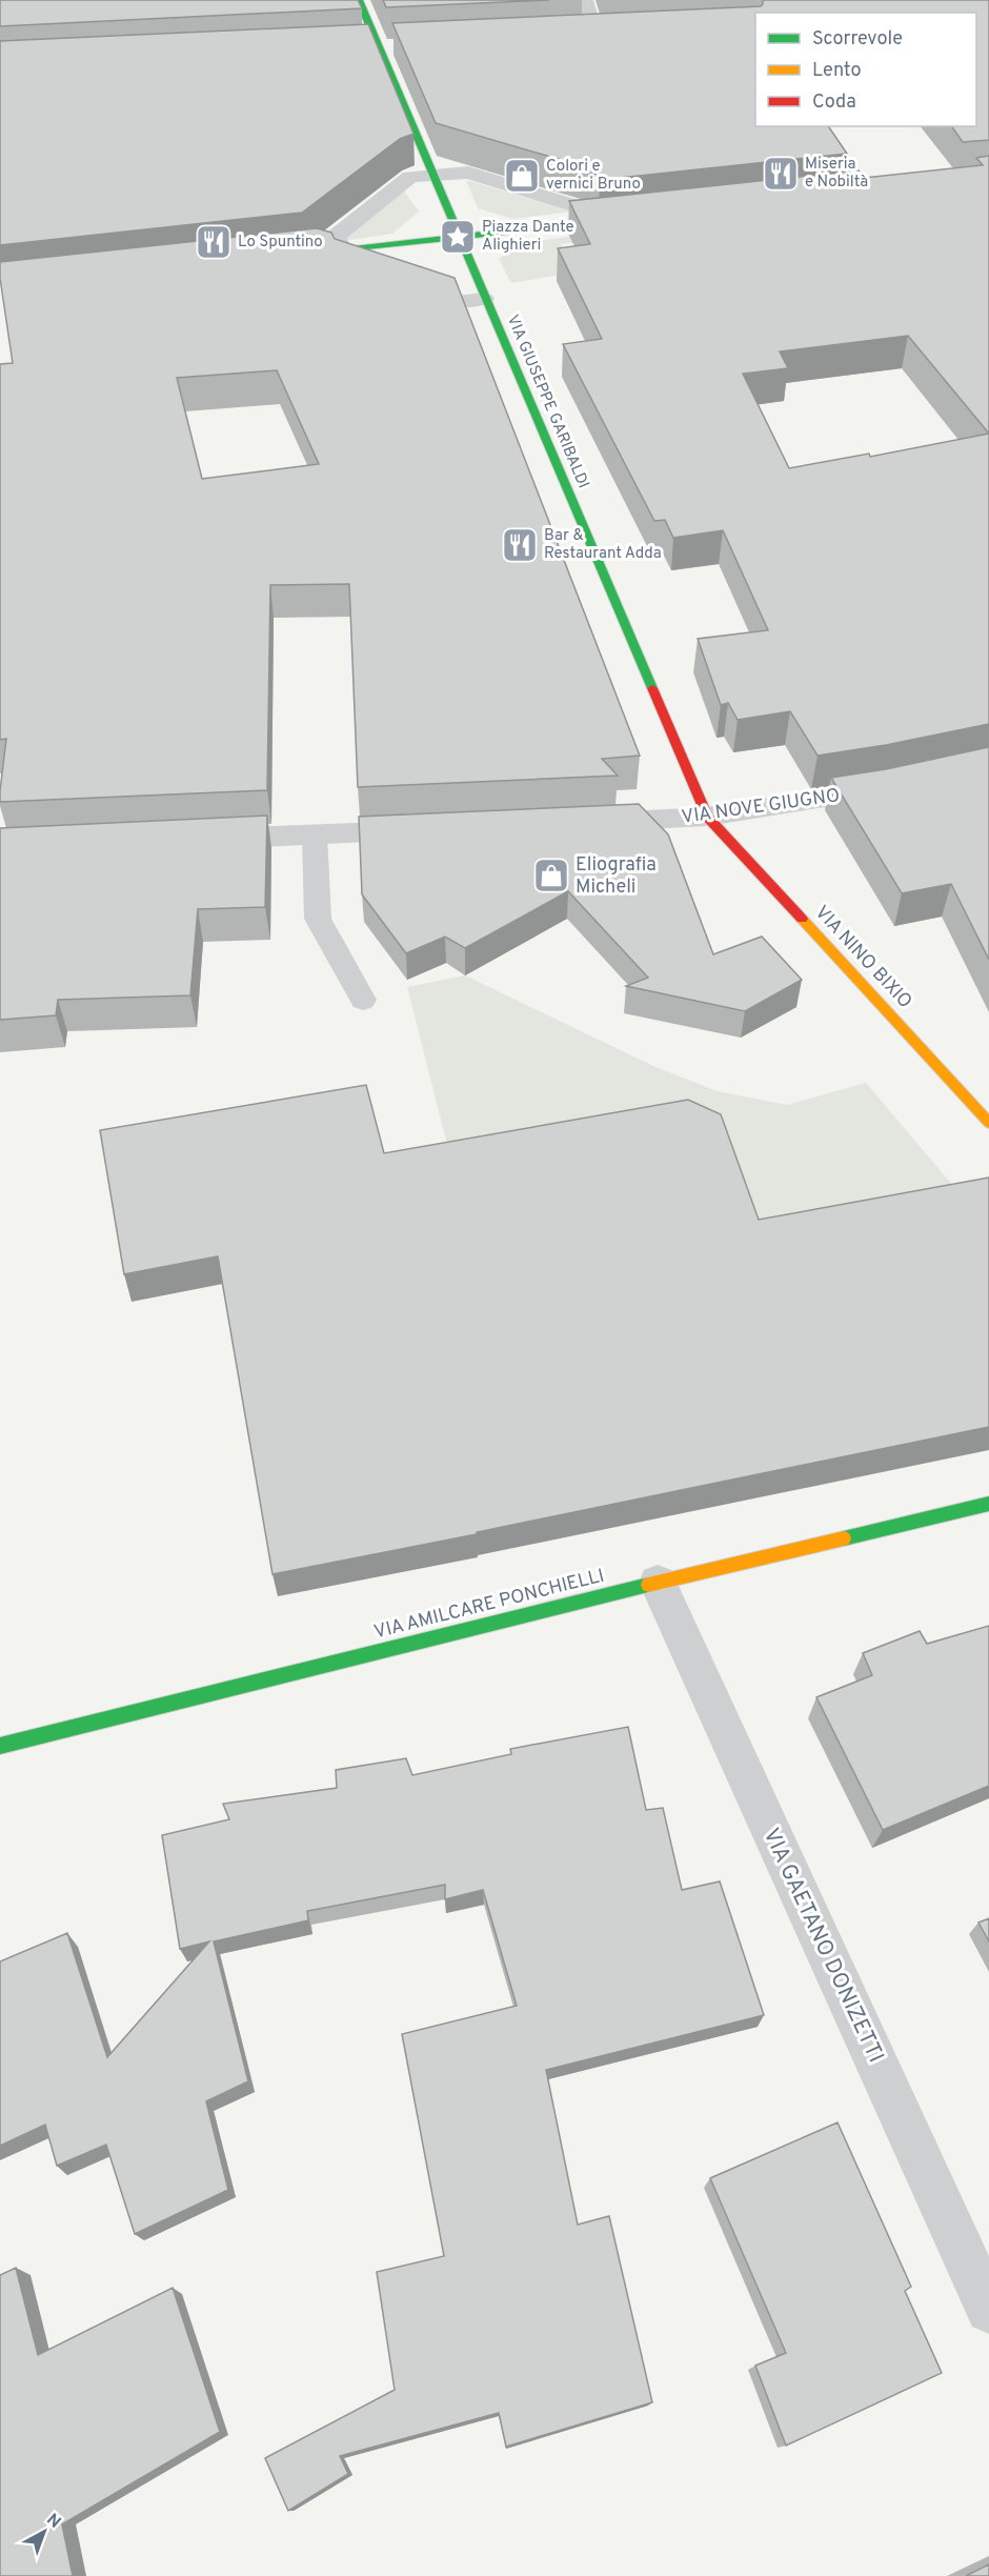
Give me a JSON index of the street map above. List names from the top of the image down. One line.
{"streets":{"street":["VIA GIUSEPPE GARIBALDI","VIA NOVE GIUGNO","VIA NINO BIXIO","VIA AMILCARE PONCHIELLI","VIA GAETANO DONIZETTI"]},"crossings":[["VIA GIUSEPPE GARIBALDI","VIA NOVE GIUGNO"],["VIA GIUSEPPE GARIBALDI","VIA NINO BIXIO"],["VIA NOVE GIUGNO","VIA NINO BIXIO"],["VIA AMILCARE PONCHIELLI","VIA GAETANO DONIZETTI"]],"places":{"restaurant":["Miseria e Nobiltà","Lo Spuntino","Bar & Restaurant Adda"],"shop":["Colori e vernici Bruno","Eliografia Micheli"],"place":["Piazza Dante Alighieri"]},"legend":["Scorrevole","Lento","Coda"],"north":"top right"}
